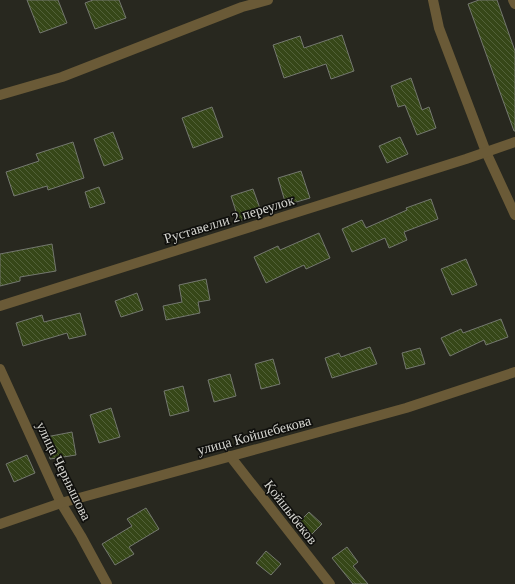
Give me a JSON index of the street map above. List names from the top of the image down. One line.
{"streets":{"street":["Руставелли 2 переулок","улица Койшебекова","улица Чернышова","Қойшыбеков"]},"crossings":[["улица Койшебекова","улица Чернышова"],["улица Койшебекова","Қойшыбеков"]]}
